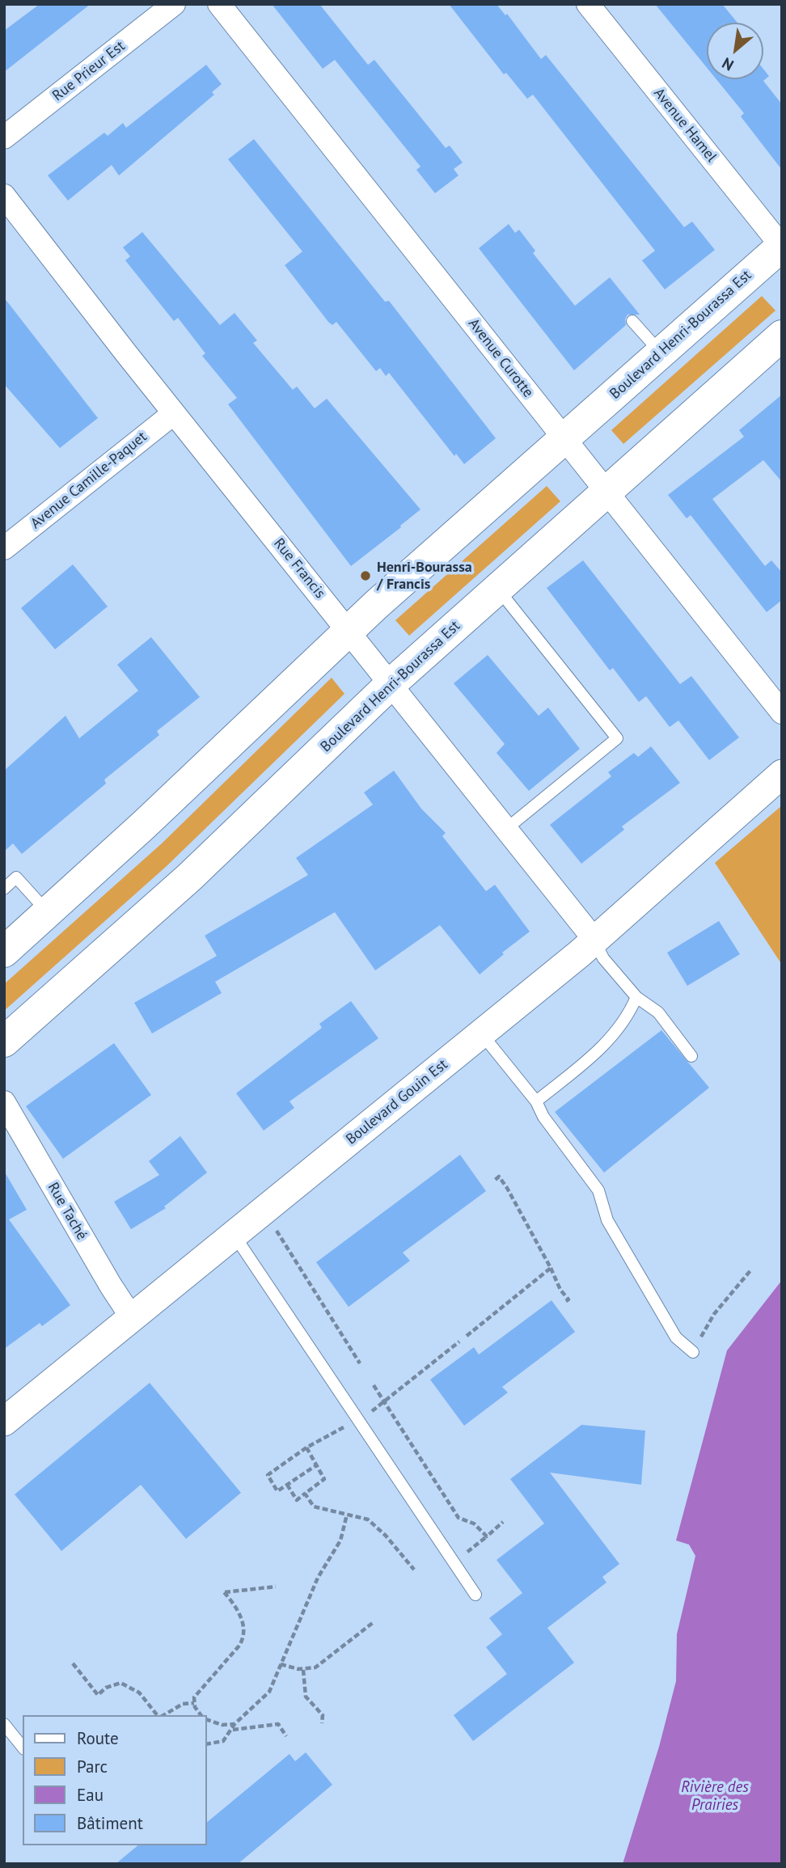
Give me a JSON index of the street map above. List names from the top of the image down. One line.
{"streets":{"main road":["Boulevard Henri-Bourassa Est"],"street":["Rue Prieur Est","Avenue Hamel","Avenue Curotte","Avenue Camille-Paquet","Rue Francis","Boulevard Gouin Est","Rue Taché"]},"crossings":[["Avenue Hamel","Boulevard Henri-Bourassa Est"],["Boulevard Henri-Bourassa Est","Avenue Curotte"],["Boulevard Henri-Bourassa Est","Rue Francis"],["Avenue Camille-Paquet","Rue Francis"],["Rue Francis","Boulevard Gouin Est"],["Boulevard Gouin Est","Rue Taché"]],"water":["Rivière des Prairies"],"places":["Henri-Bourassa / Francis"],"legend":["Route","Parc","Eau","Bâtiment"],"north":"bottom left"}
